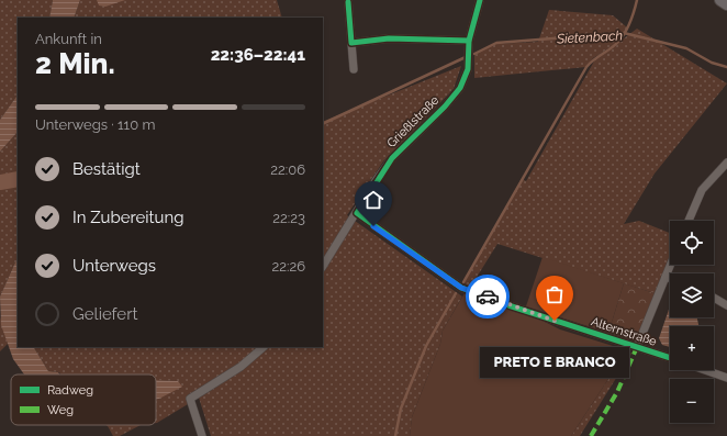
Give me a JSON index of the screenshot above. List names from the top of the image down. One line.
{"streets":{"street":["Grießlstraße","Alternstraße"]},"crossings":[["Grießlstraße","Alternstraße"]],"water":["Sietenbach"],"places":["PRETO E BRANCO"],"legend":["Radweg","Weg"],"page":{"heading":["2 Min.","Ankunft in","22:36–22:41"],"bar":"Unterwegs · 110 m","list":[["Bestätigt","22:06"],["In Zubereitung","22:23"],["Unterwegs","22:26"],"Geliefert"],"map_buttons":["+","−"],"bubble":"PRETO E BRANCO"}}
